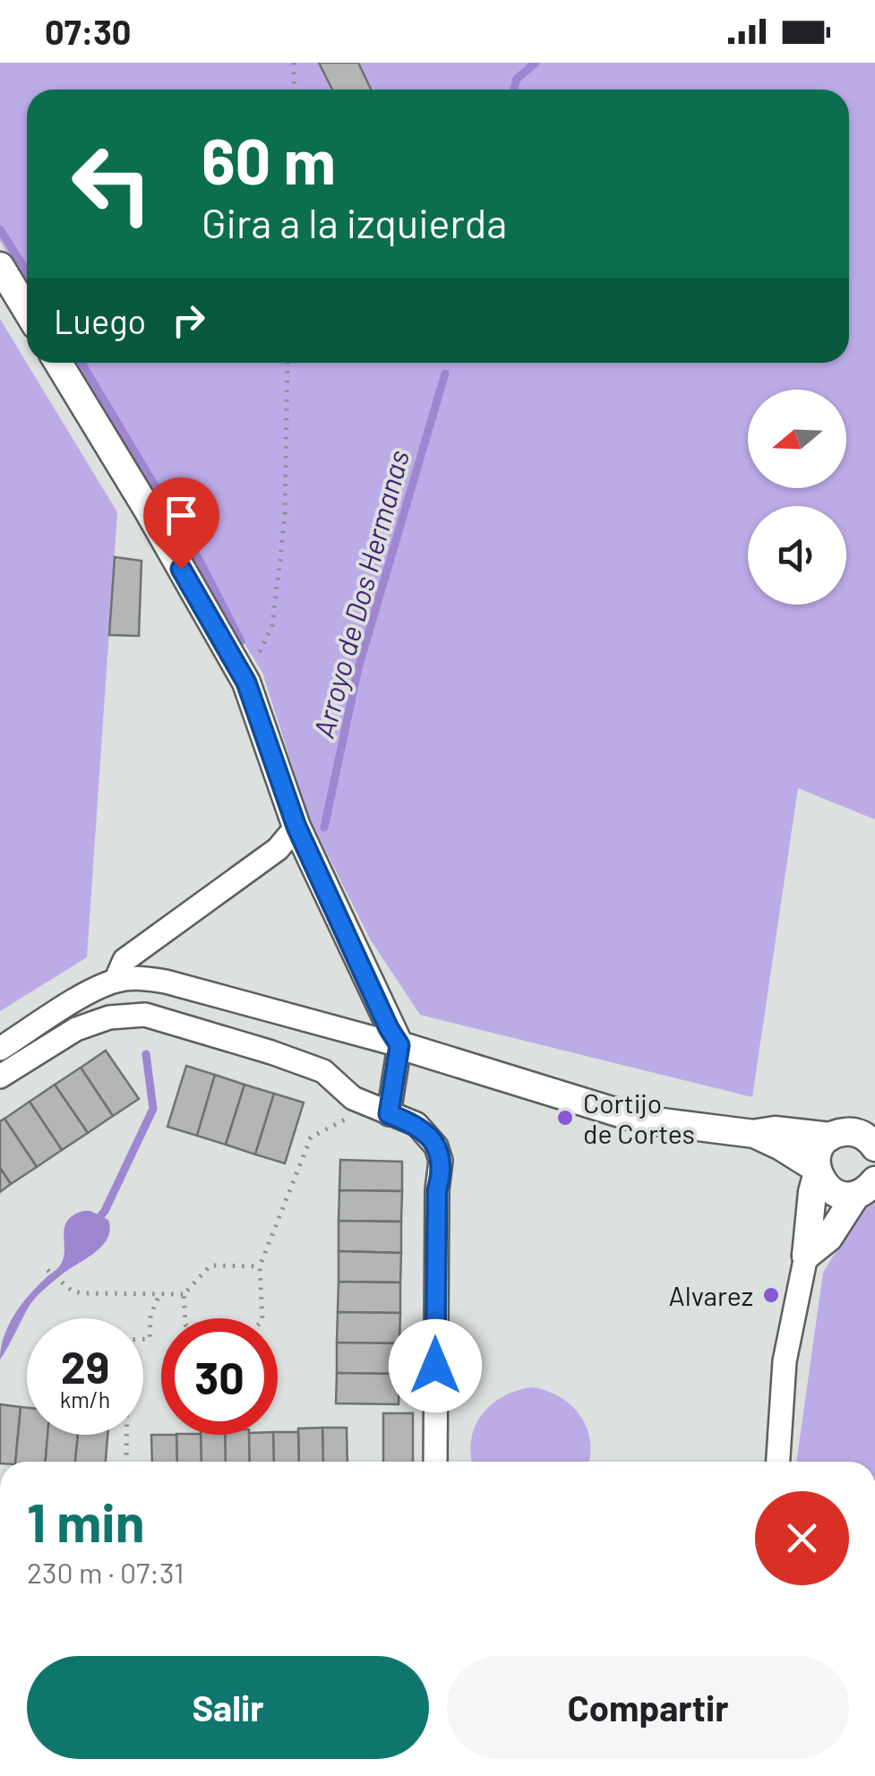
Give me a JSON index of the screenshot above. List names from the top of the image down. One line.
{"water":["Arroyo de Dos Hermanas"],"places":["Cortijo de Cortes","Alvarez"],"north":"left","page":{"status":"07:30","turn":["60 m","Gira a la izquierda"],"then":"Luego","speed":"29 km/h","limit":"30","heading":["1 min","230 m · 07:31"],"buttons":["Salir","Compartir"]}}
